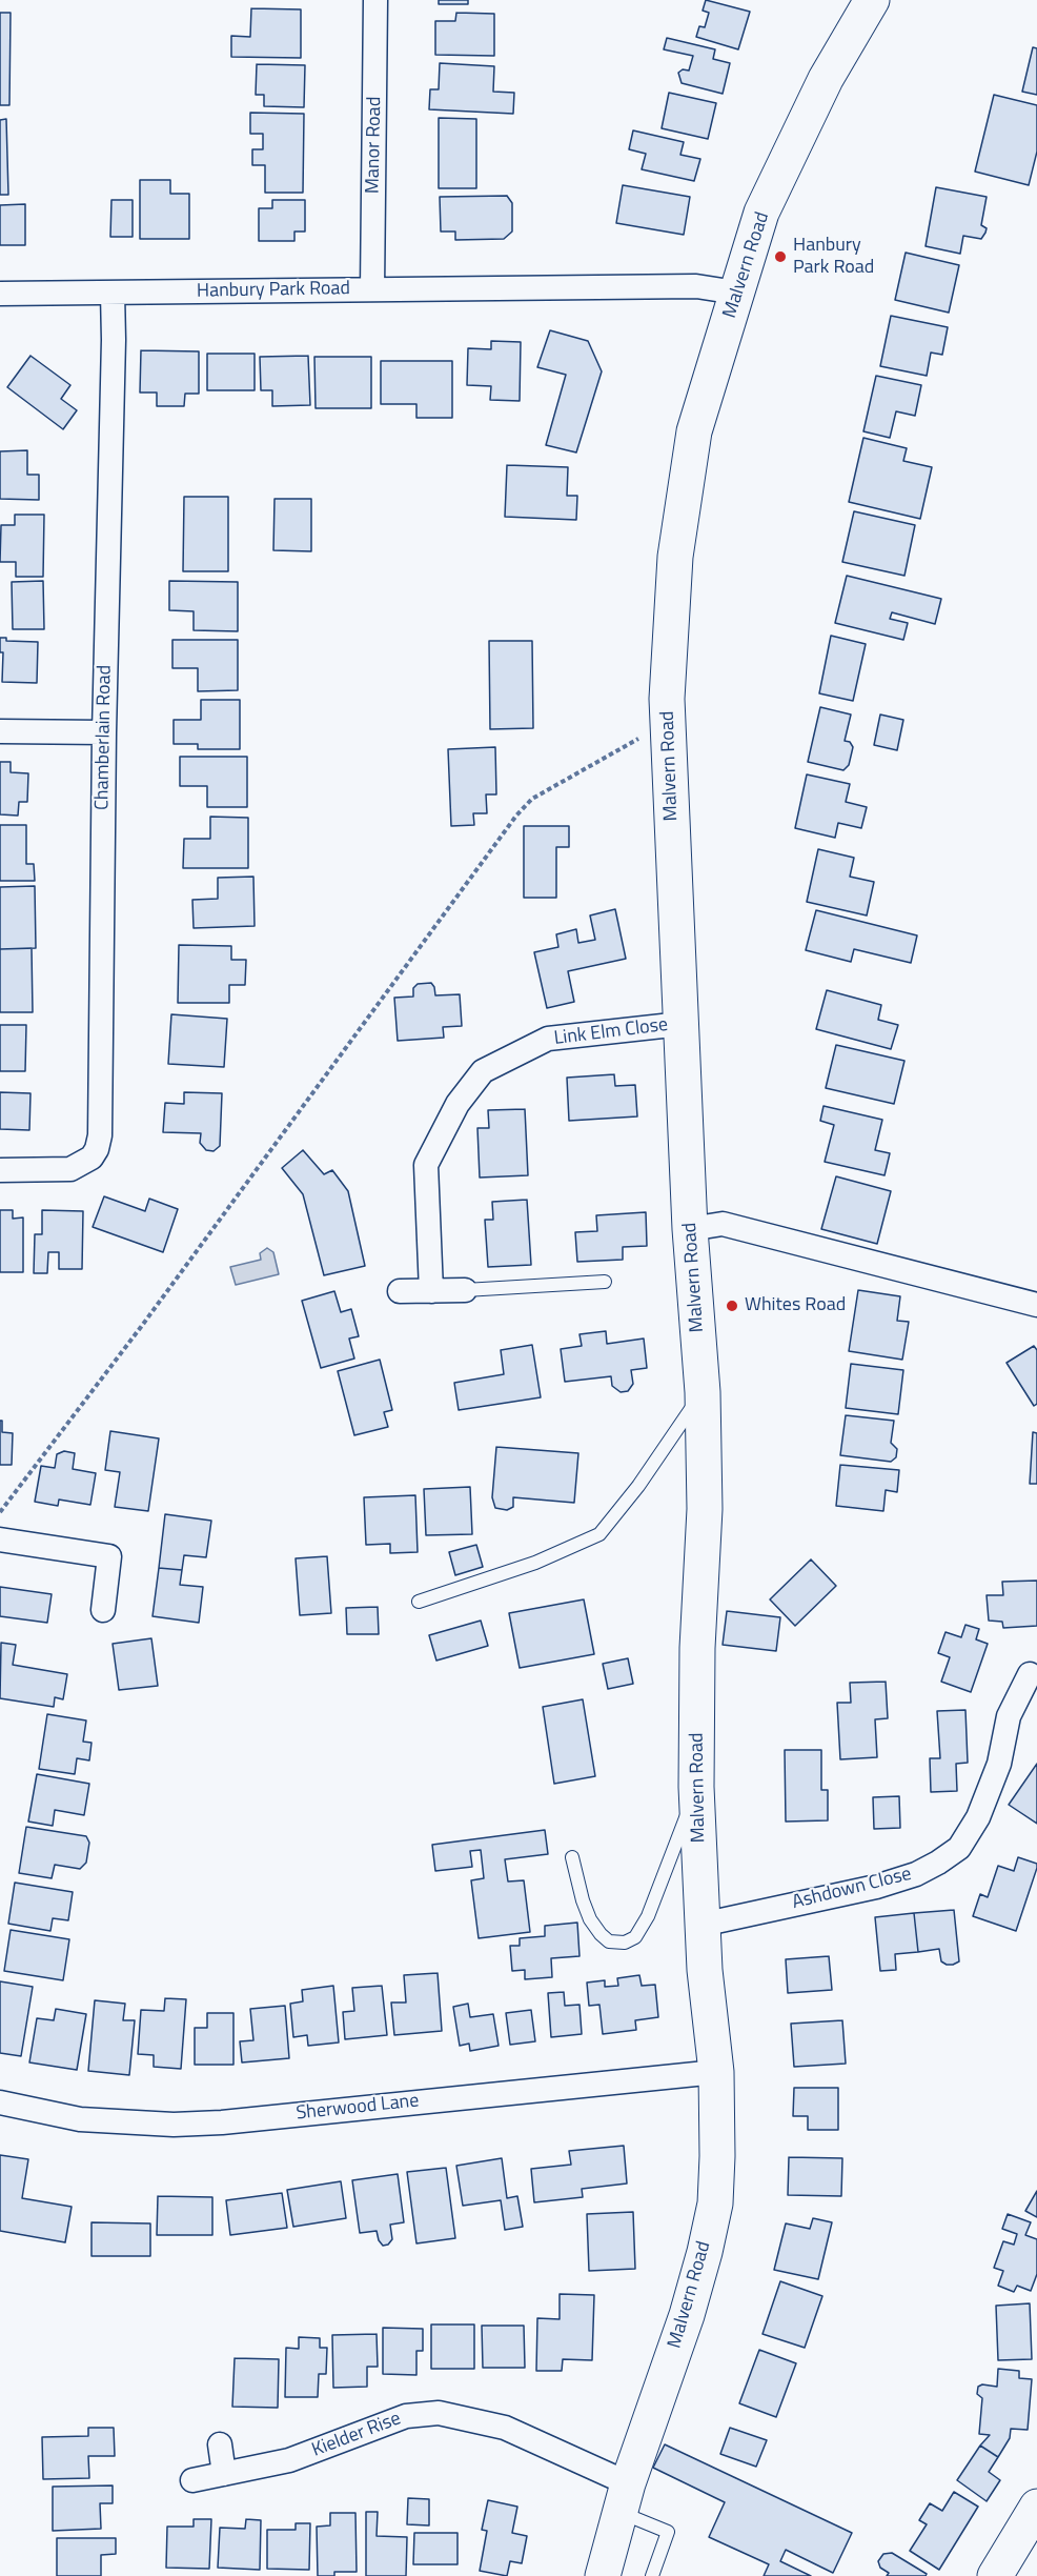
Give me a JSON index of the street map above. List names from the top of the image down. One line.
{"streets":{"main road":["Malvern Road"],"street":["Manor Road","Hanbury Park Road","Chamberlain Road","Link Elm Close","Ashdown Close","Sherwood Lane","Kielder Rise"]},"crossings":[["Manor Road","Hanbury Park Road"],["Malvern Road","Hanbury Park Road"],["Malvern Road","Link Elm Close"],["Malvern Road","Ashdown Close"],["Malvern Road","Sherwood Lane"],["Malvern Road","Kielder Rise"],["Hanbury Park Road","Chamberlain Road"]],"places":["Hanbury Park Road","Whites Road"]}
